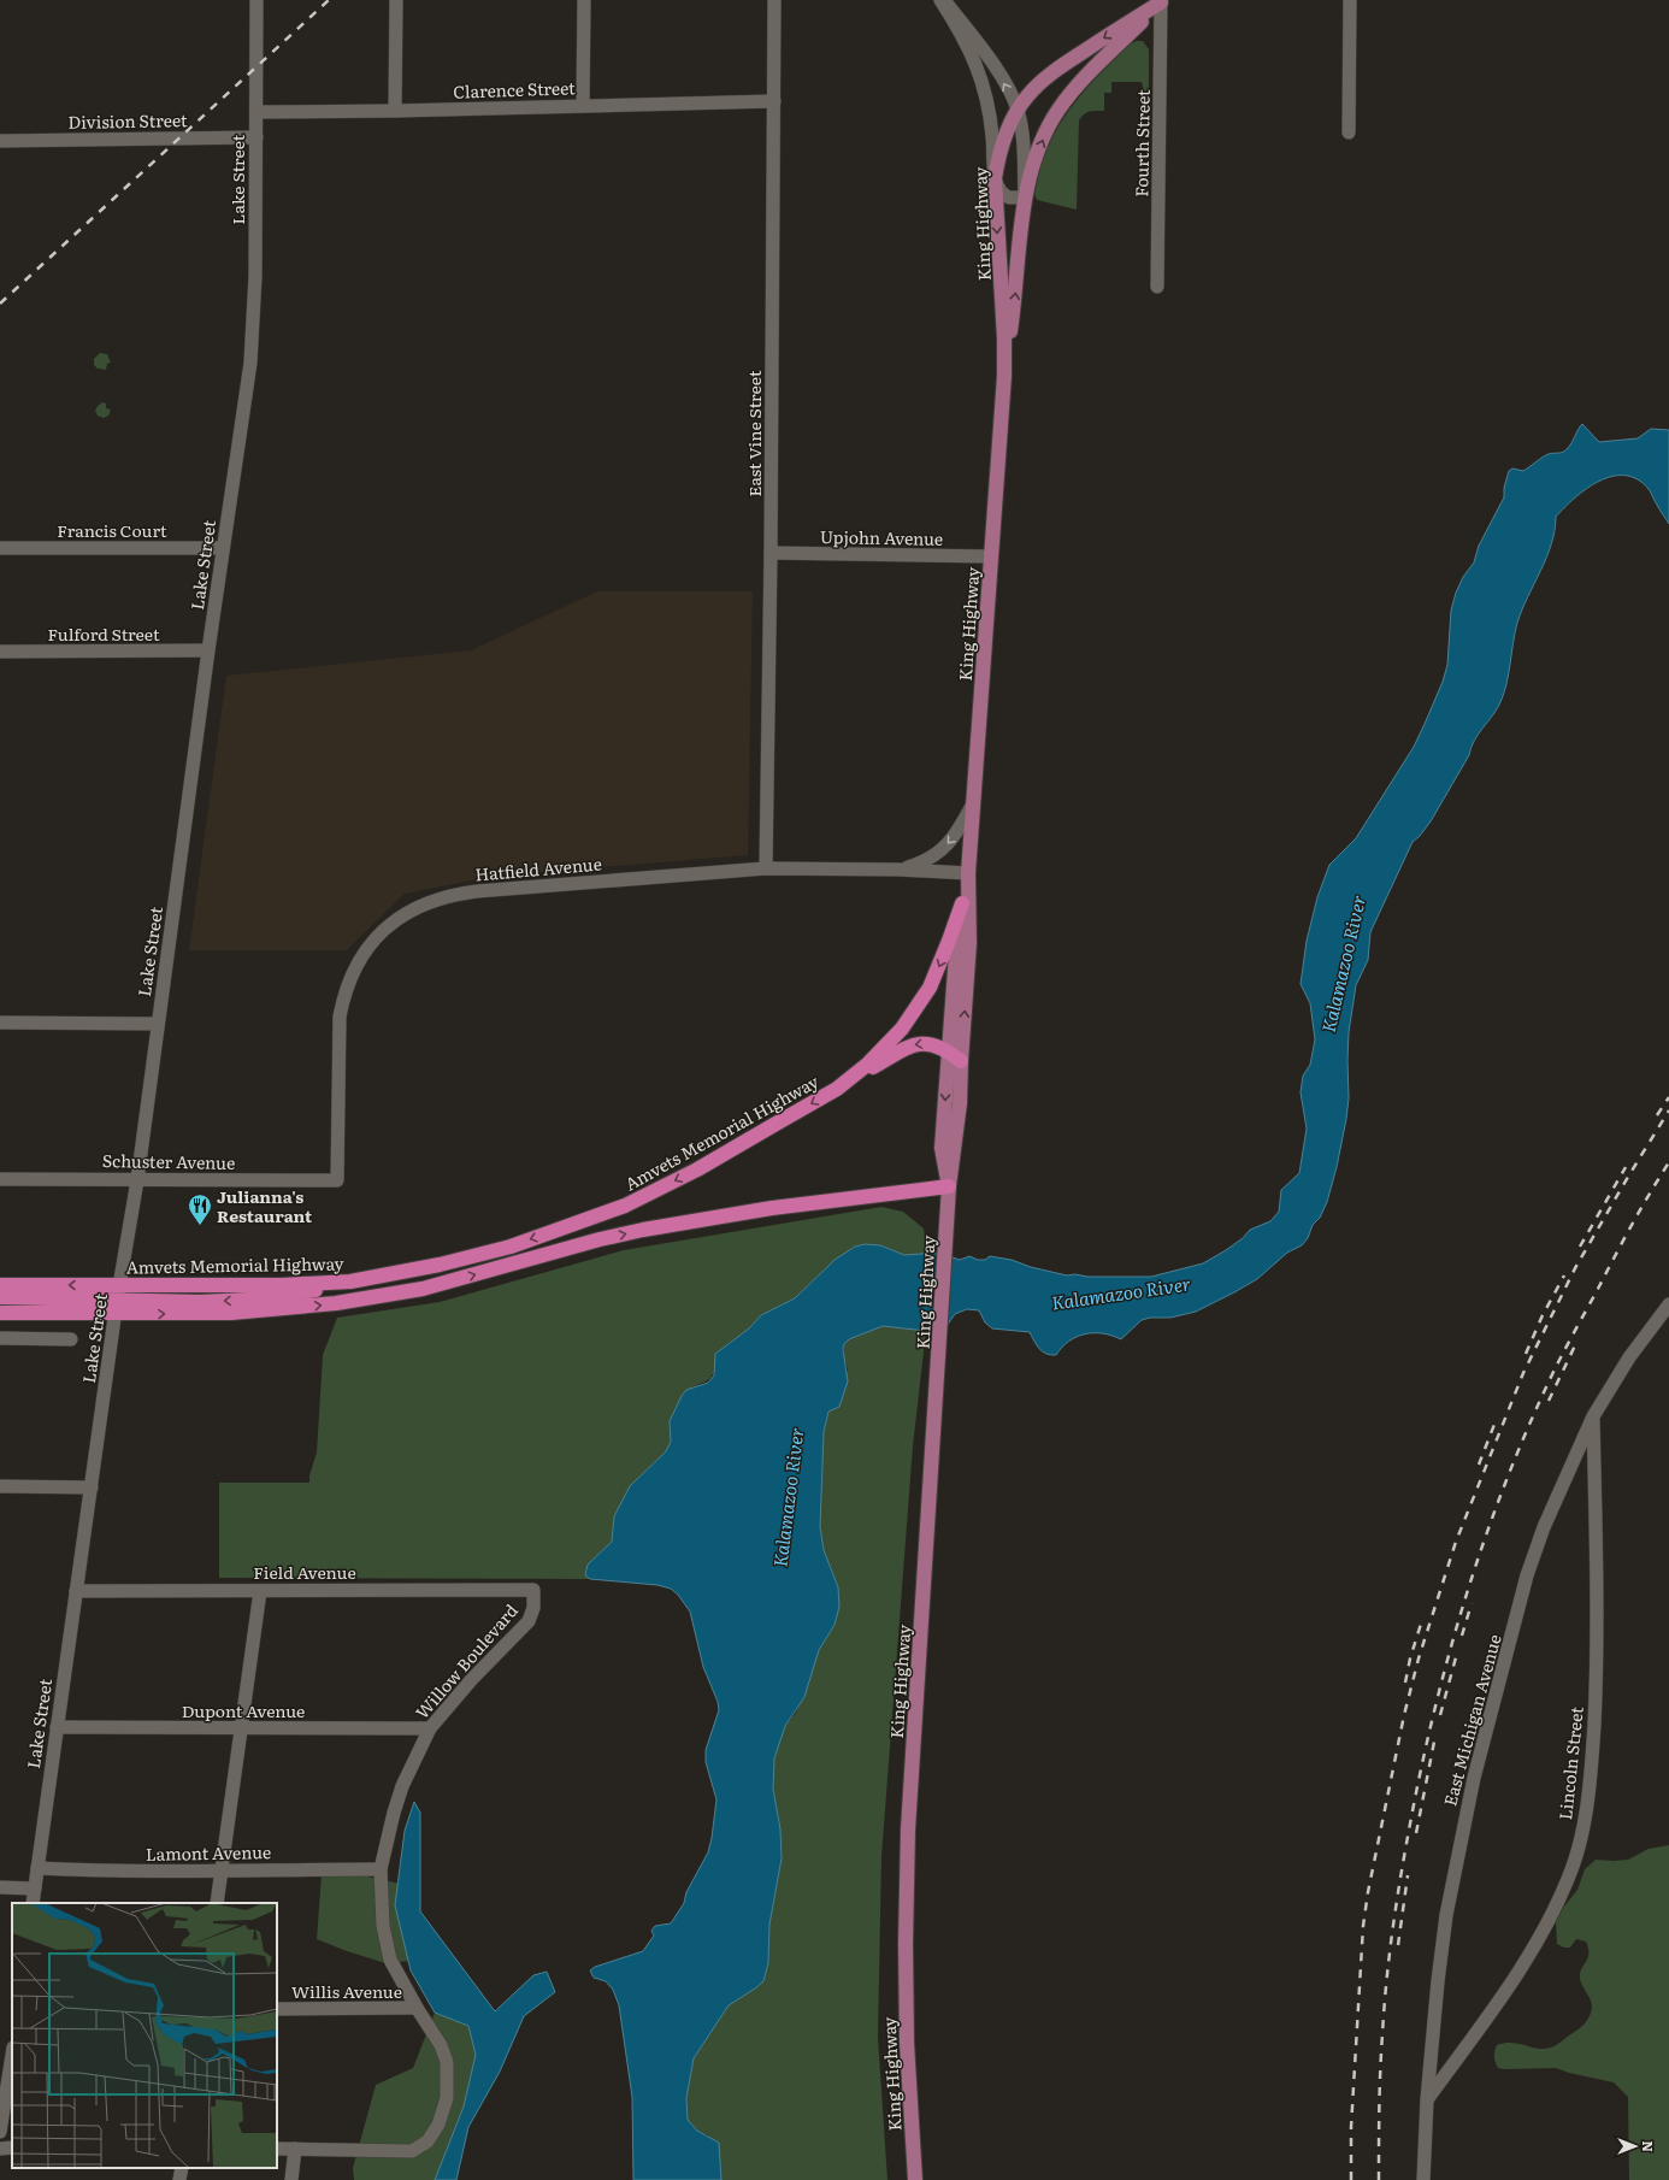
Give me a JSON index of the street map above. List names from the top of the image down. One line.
{"streets":{"highway":["Amvets Memorial Highway"],"main road":["King Highway"],"street":["Clarence Street","Division Street","Fourth Street","Lake Street","East Vine Street","Francis Court","Upjohn Avenue","Fulford Street","Hatfield Avenue","Schuster Avenue","Field Avenue","Willow Boulevard","Dupont Avenue","East Michigan Avenue","Lincoln Street","Lamont Avenue","Willis Avenue"]},"crossings":[["Clarence Street","Lake Street"],["Clarence Street","East Vine Street"],["Division Street","Lake Street"],["Fourth Street","King Highway"],["Lake Street","Francis Court"],["Lake Street","Fulford Street"],["Lake Street","Amvets Memorial Highway"],["Lake Street","Schuster Avenue"],["Lake Street","Field Avenue"],["Lake Street","Dupont Avenue"],["Lake Street","Lamont Avenue"],["King Highway","Upjohn Avenue"],["King Highway","Hatfield Avenue"],["King Highway","Amvets Memorial Highway"],["East Vine Street","Upjohn Avenue"],["East Vine Street","Hatfield Avenue"],["Hatfield Avenue","Schuster Avenue"],["Field Avenue","Willow Boulevard"],["Willow Boulevard","Dupont Avenue"],["Willow Boulevard","Lamont Avenue"],["Willow Boulevard","Willis Avenue"],["East Michigan Avenue","Lincoln Street"]],"water":["Kalamazoo River"],"places":{"restaurant":["Julianna's Restaurant"]},"north":"right"}
